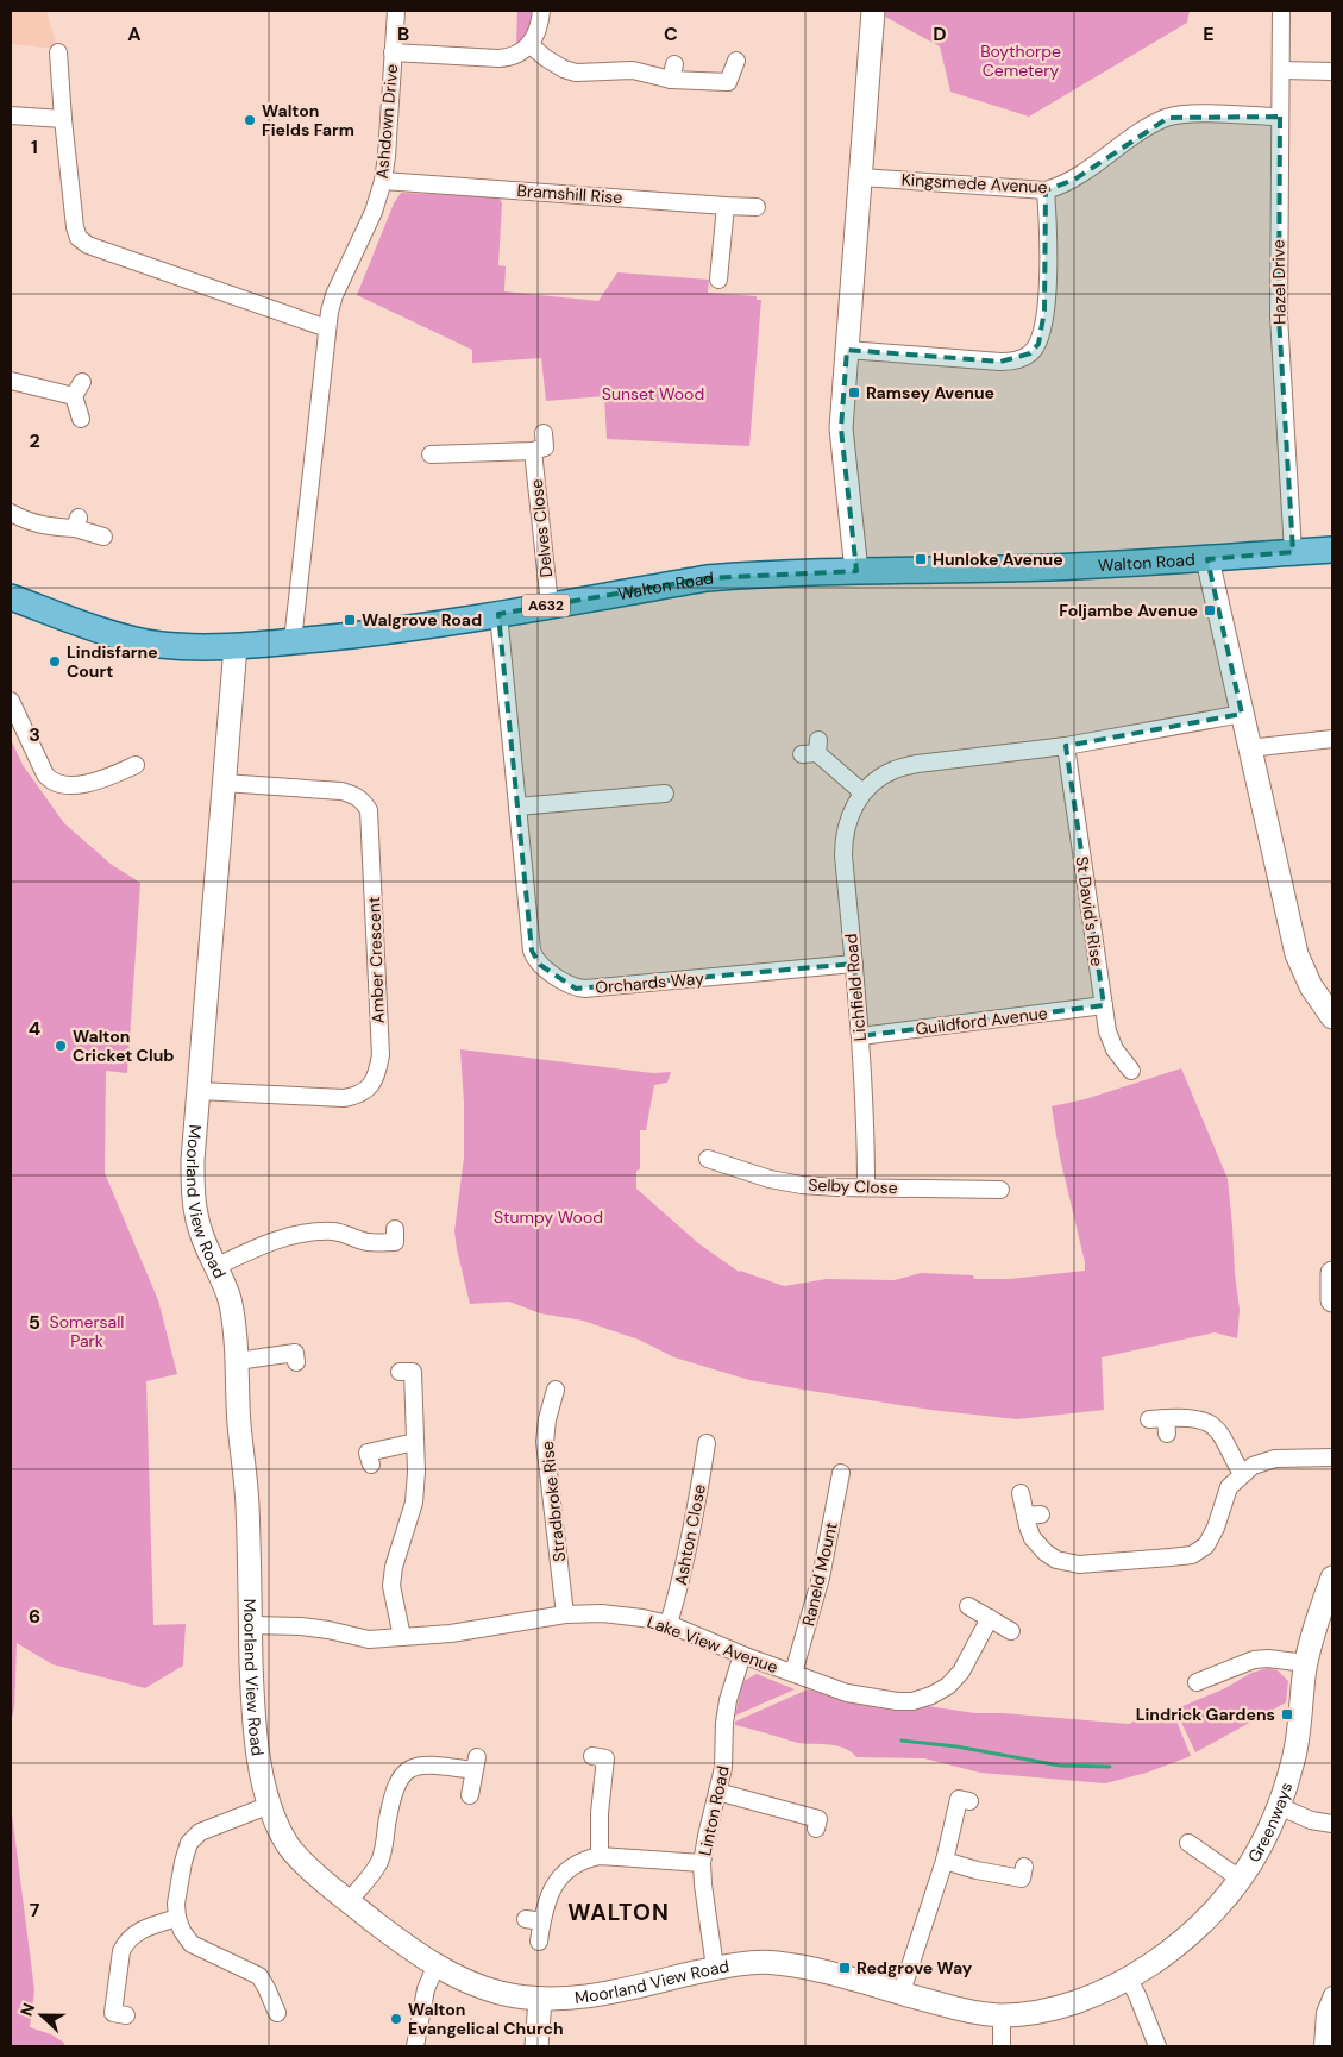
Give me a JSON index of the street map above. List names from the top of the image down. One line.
{"streets":{"main road":["Walton Road","A632"],"street":["Ashdown Drive","Kingsmede Avenue","Bramshill Rise","Hazel Drive","Delves Close","St David's Rise","Amber Crescent","Orchards Way","Lichfield Road","Guildford Avenue","Selby Close","Moorland View Road","Stradbroke Rise","Ashton Close","Raneld Mount","Lake View Avenue","Linton Road","Greenways"]},"crossings":[["Ashdown Drive","Bramshill Rise"],["Kingsmede Avenue","Hazel Drive"],["Hazel Drive","Walton Road"],["Delves Close","Walton Road"],["Walton Road","Orchards Way"],["Walton Road","Moorland View Road"],["St David's Rise","Lichfield Road"],["St David's Rise","Guildford Avenue"],["Amber Crescent","Moorland View Road"],["Orchards Way","Lichfield Road"],["Lichfield Road","Guildford Avenue"],["Lichfield Road","Selby Close"],["Moorland View Road","Lake View Avenue"],["Moorland View Road","Linton Road"],["Moorland View Road","Greenways"],["Stradbroke Rise","Lake View Avenue"],["Ashton Close","Lake View Avenue"],["Raneld Mount","Lake View Avenue"],["Lake View Avenue","Linton Road"]],"districts":["WALTON"],"parks":["Boythorpe Cemetery","Sunset Wood","Stumpy Wood","Somersall Park"],"places":{"other":["Walton Fields Farm","Lindisfarne Court","Walton Cricket Club","Walton Evangelical Church"],"transit":["Ramsey Avenue","Hunloke Avenue","Foljambe Avenue","Walgrove Road","Lindrick Gardens","Redgrove Way"]},"north":"left","grid":{"columns":["A","B","C","D","E"],"rows":["1","2","3","4","5","6","7"]}}
